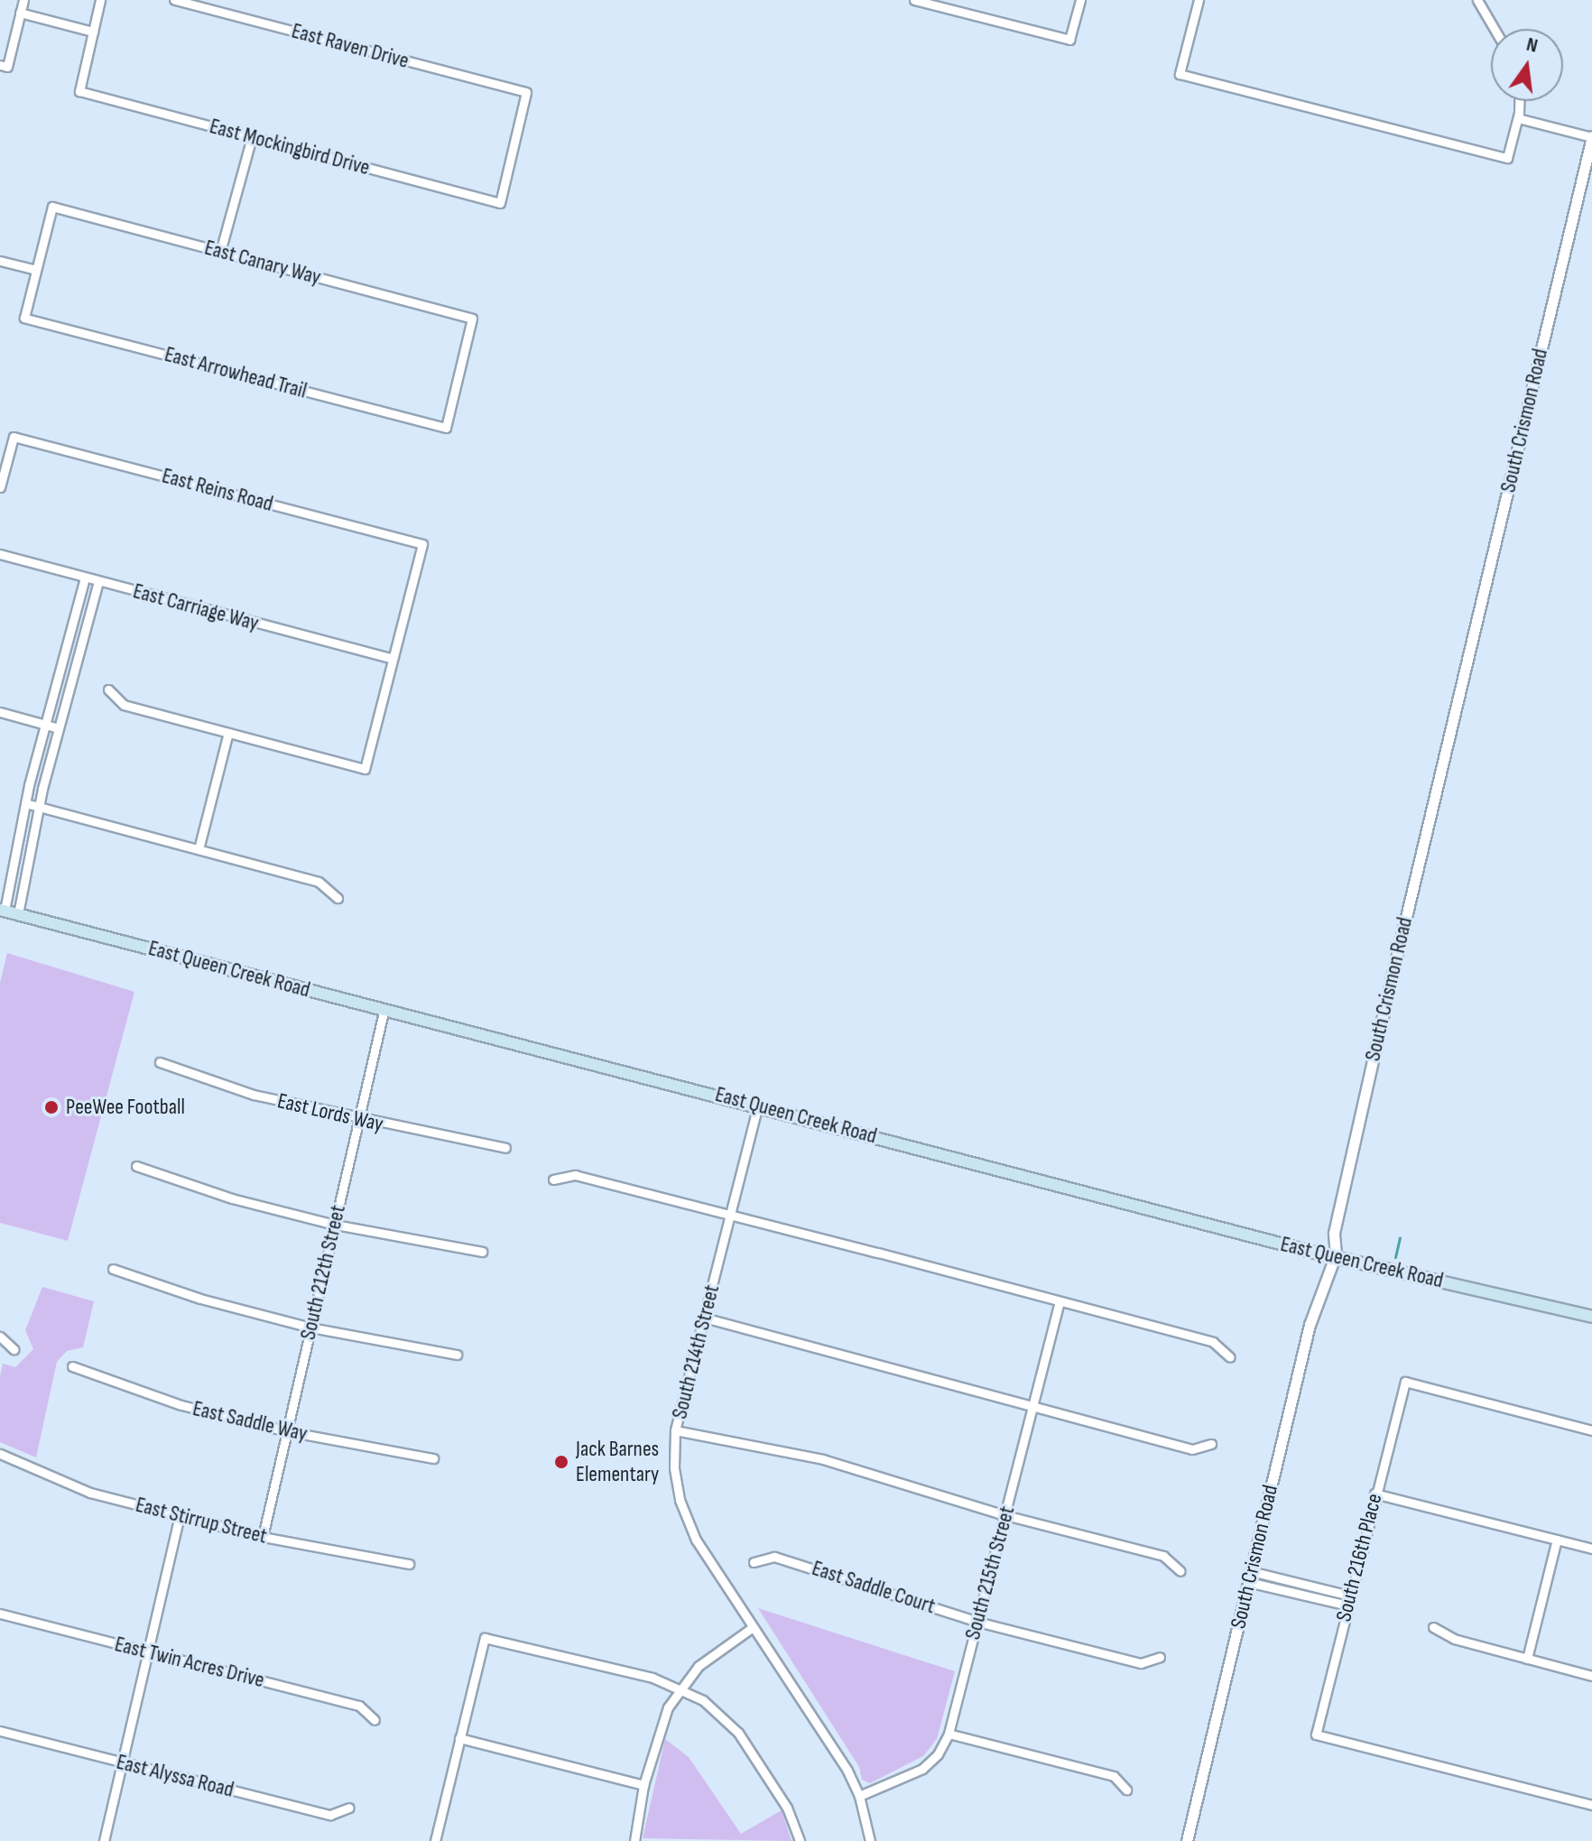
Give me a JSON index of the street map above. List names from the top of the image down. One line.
{"streets":{"main road":["East Queen Creek Road"],"street":["East Raven Drive","East Mockingbird Drive","East Canary Way","East Arrowhead Trail","South Crismon Road","East Reins Road","East Carriage Way","East Lords Way","South 212th Street","South 214th Street","East Saddle Way","East Stirrup Street","South 216th Place","South 215th Street","East Saddle Court","East Twin Acres Drive","East Alyssa Road"]},"crossings":[["East Raven Drive","East Mockingbird Drive"],["East Canary Way","East Arrowhead Trail"],["South Crismon Road","East Queen Creek Road"],["East Reins Road","East Carriage Way"],["East Queen Creek Road","South 212th Street"],["East Queen Creek Road","South 214th Street"],["East Lords Way","South 212th Street"],["South 212th Street","East Saddle Way"],["South 212th Street","East Stirrup Street"],["South 214th Street","South 215th Street"],["South 215th Street","East Saddle Court"]],"places":["PeeWee Football","Jack Barnes Elementary"],"north":"top"}
